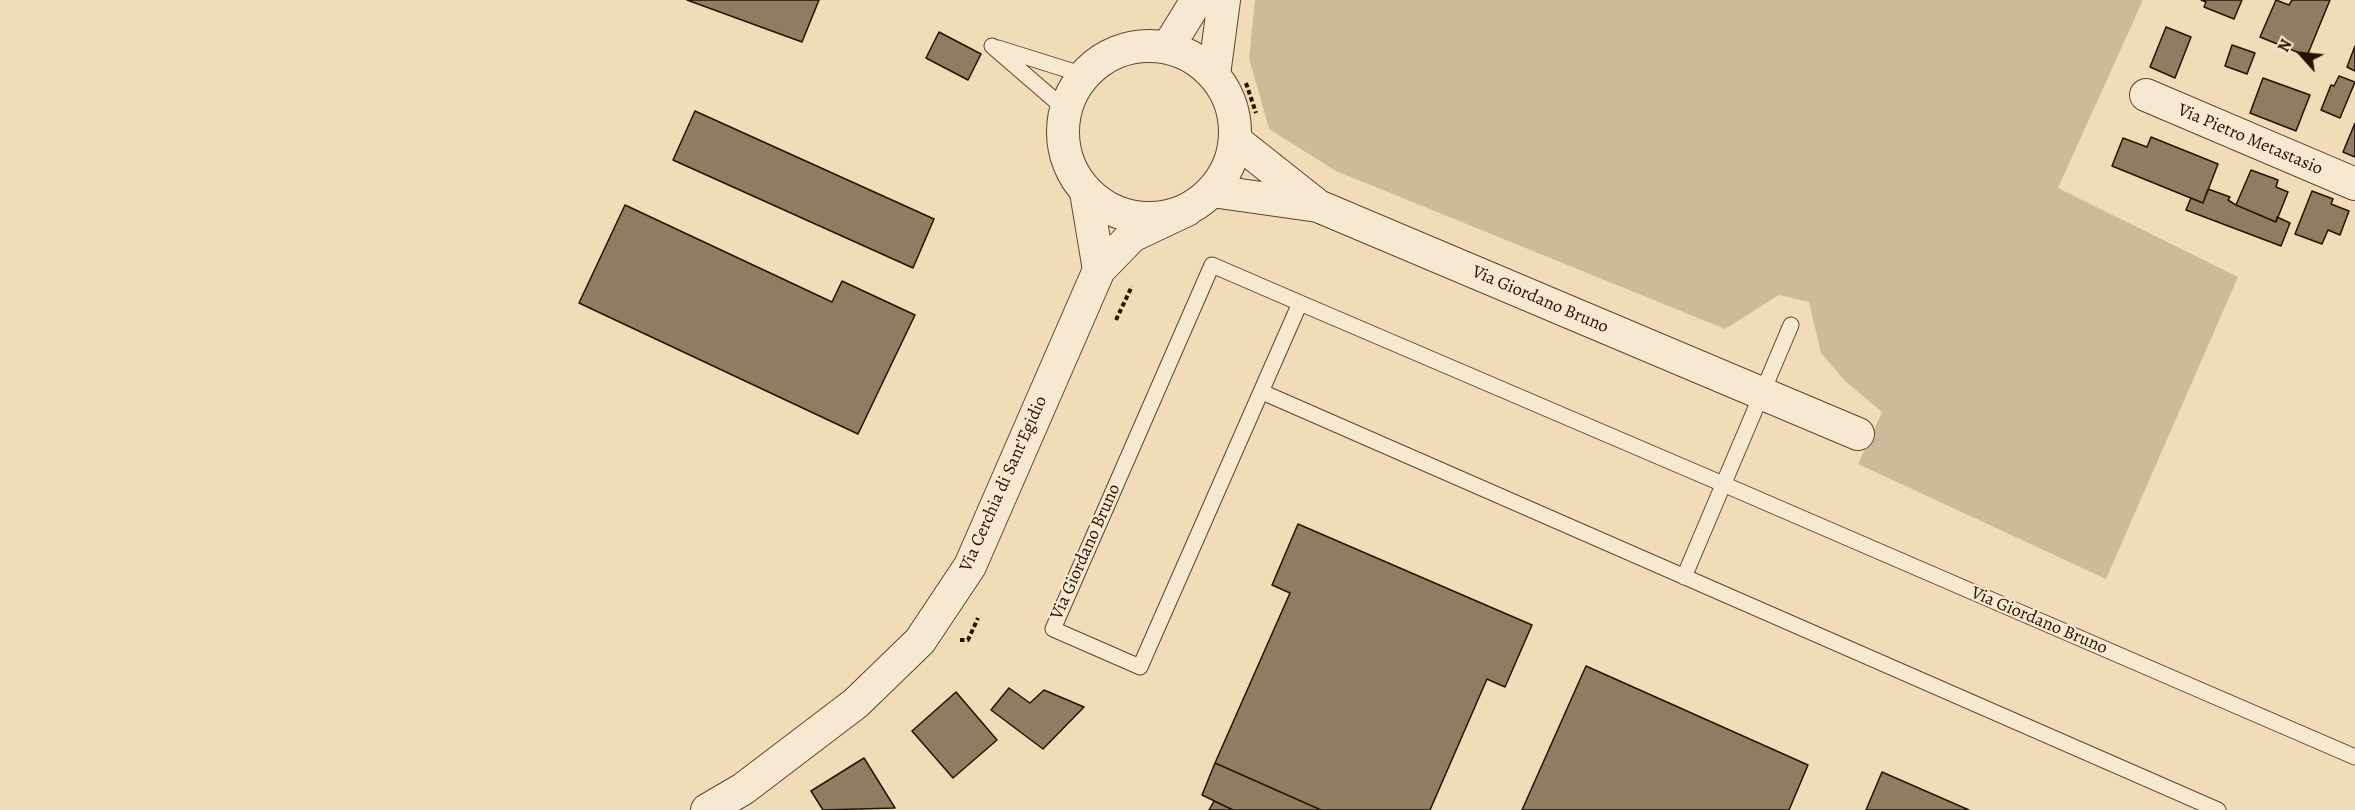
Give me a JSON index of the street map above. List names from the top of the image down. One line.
{"streets":{"street":["Via Pietro Metastasio","Via Giordano Bruno","Via Cerchia di Sant'Egidio"]},"crossings":[["Via Giordano Bruno","Via Cerchia di Sant'Egidio"]],"north":"top left"}
